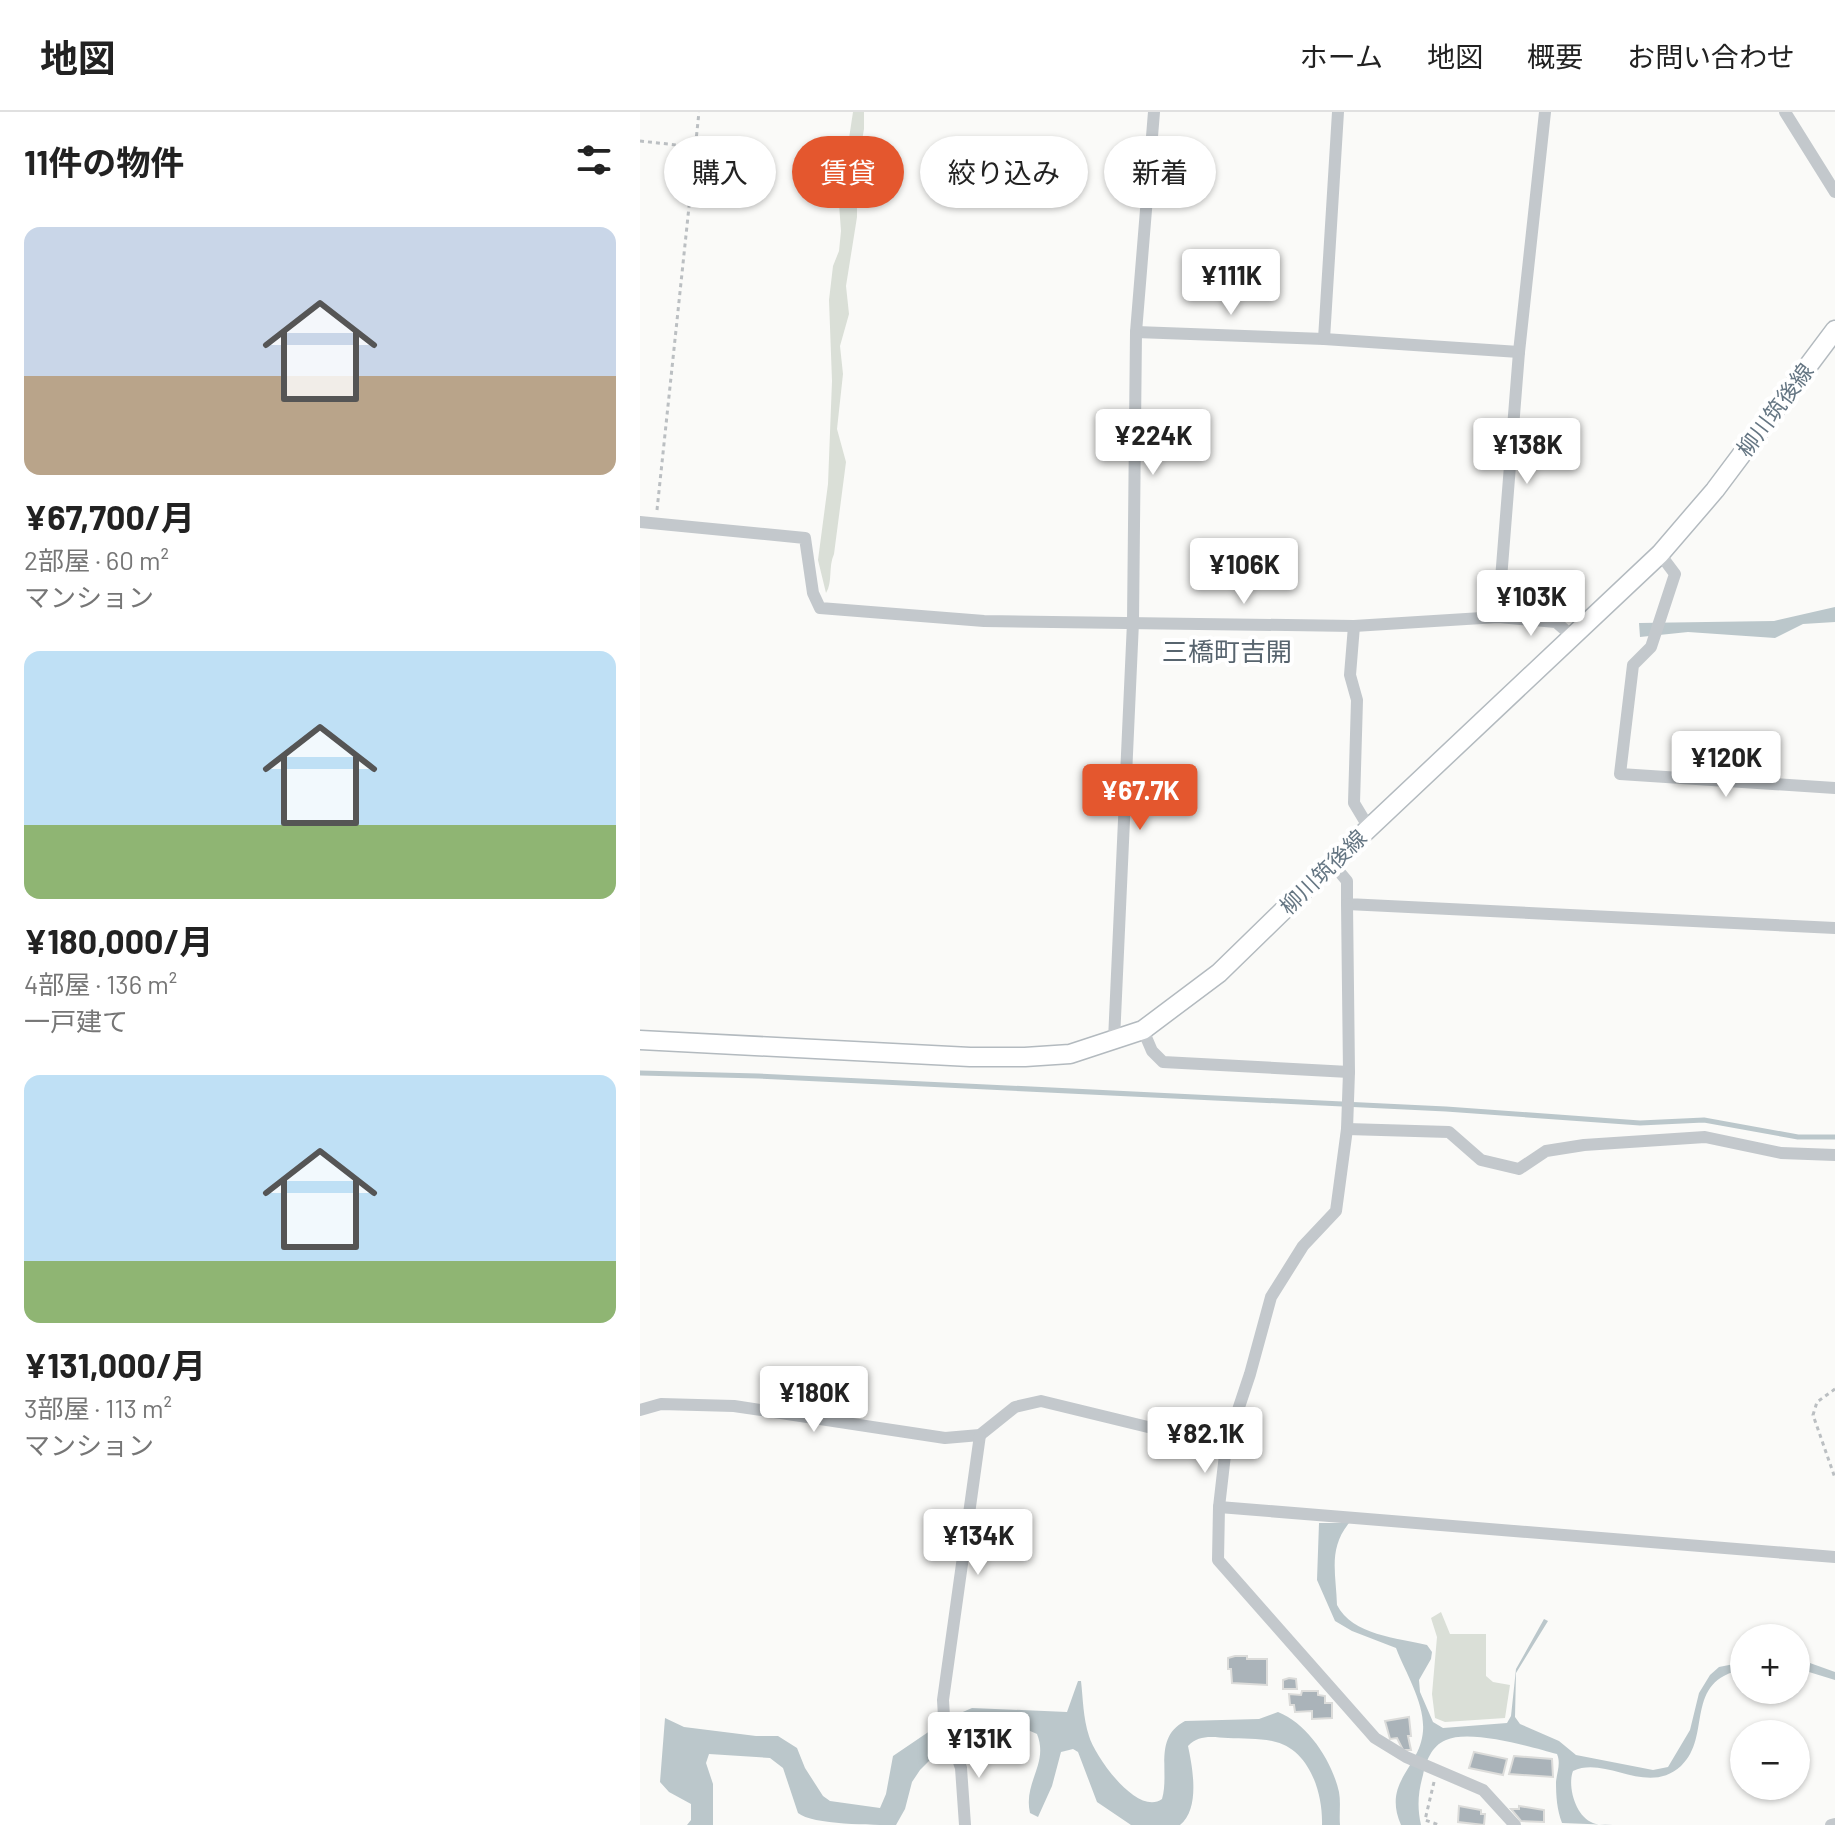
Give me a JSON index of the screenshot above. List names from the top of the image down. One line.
{"streets":{"main road":["柳川筑後線"]},"districts":["三橋町吉開"],"page":{"header":"地図","nav":["ホーム","地図","概要","お問い合わせ"],"heading":"11件の物件","chip":["購入","賃貸","絞り込み","新着"],"list":[{"name":"¥67,700/月","note":"2部屋 · 60 m² · マンション"},{"name":"¥180,000/月","note":"4部屋 · 136 m² · 一戸建て"},{"name":"¥131,000/月","note":"3部屋 · 113 m² · マンション"}],"price":["¥111K","¥224K","¥138K","¥106K","¥103K","¥120K","¥67.7K","¥180K","¥82.1K","¥134K","¥131K"],"map_buttons":["+","−"]}}
